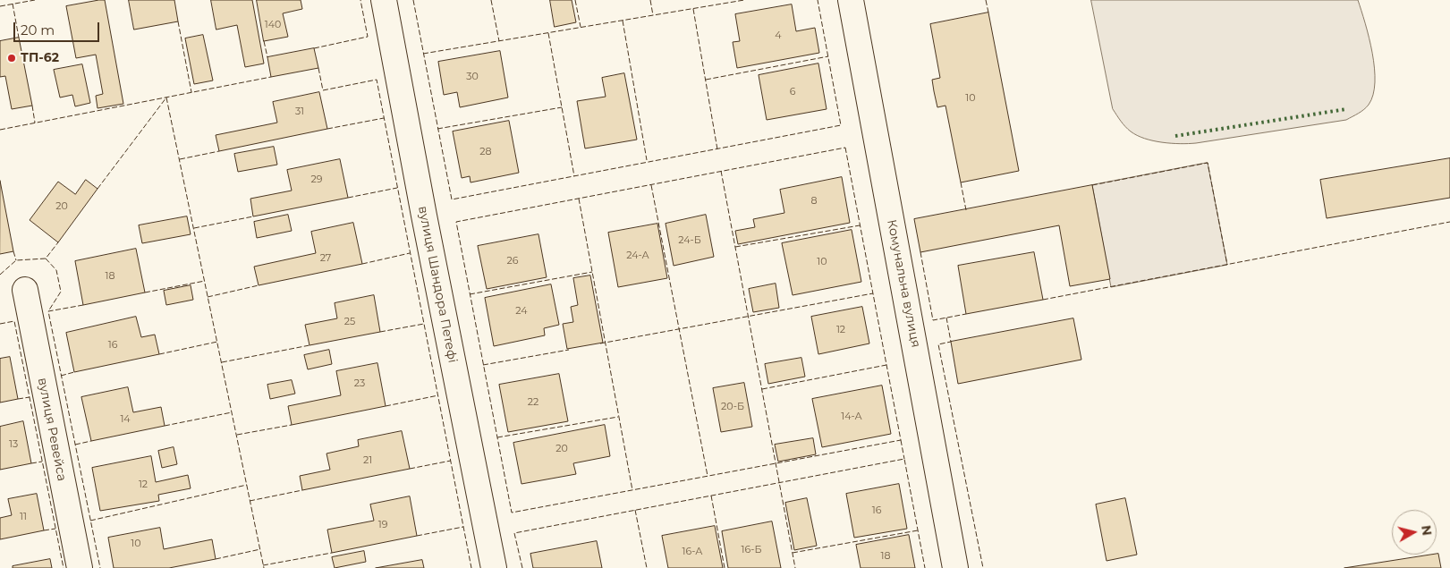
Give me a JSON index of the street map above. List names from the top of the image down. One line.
{"streets":{"street":["Комунальна вулиця","вулиця Шандора Петефі","вулиця Ревейса"]},"places":["ТП-62"],"house_numbers":["140","4","30","6","10","31","28","29","8","20","24-Б","24-А","27","26","10","18","24","25","12","16","23","22","20-Б","14-А","14","13","20","21","12","16","11","19","10","16-Б","16-А","18"],"scale_bar":"20 m","north":"right"}
